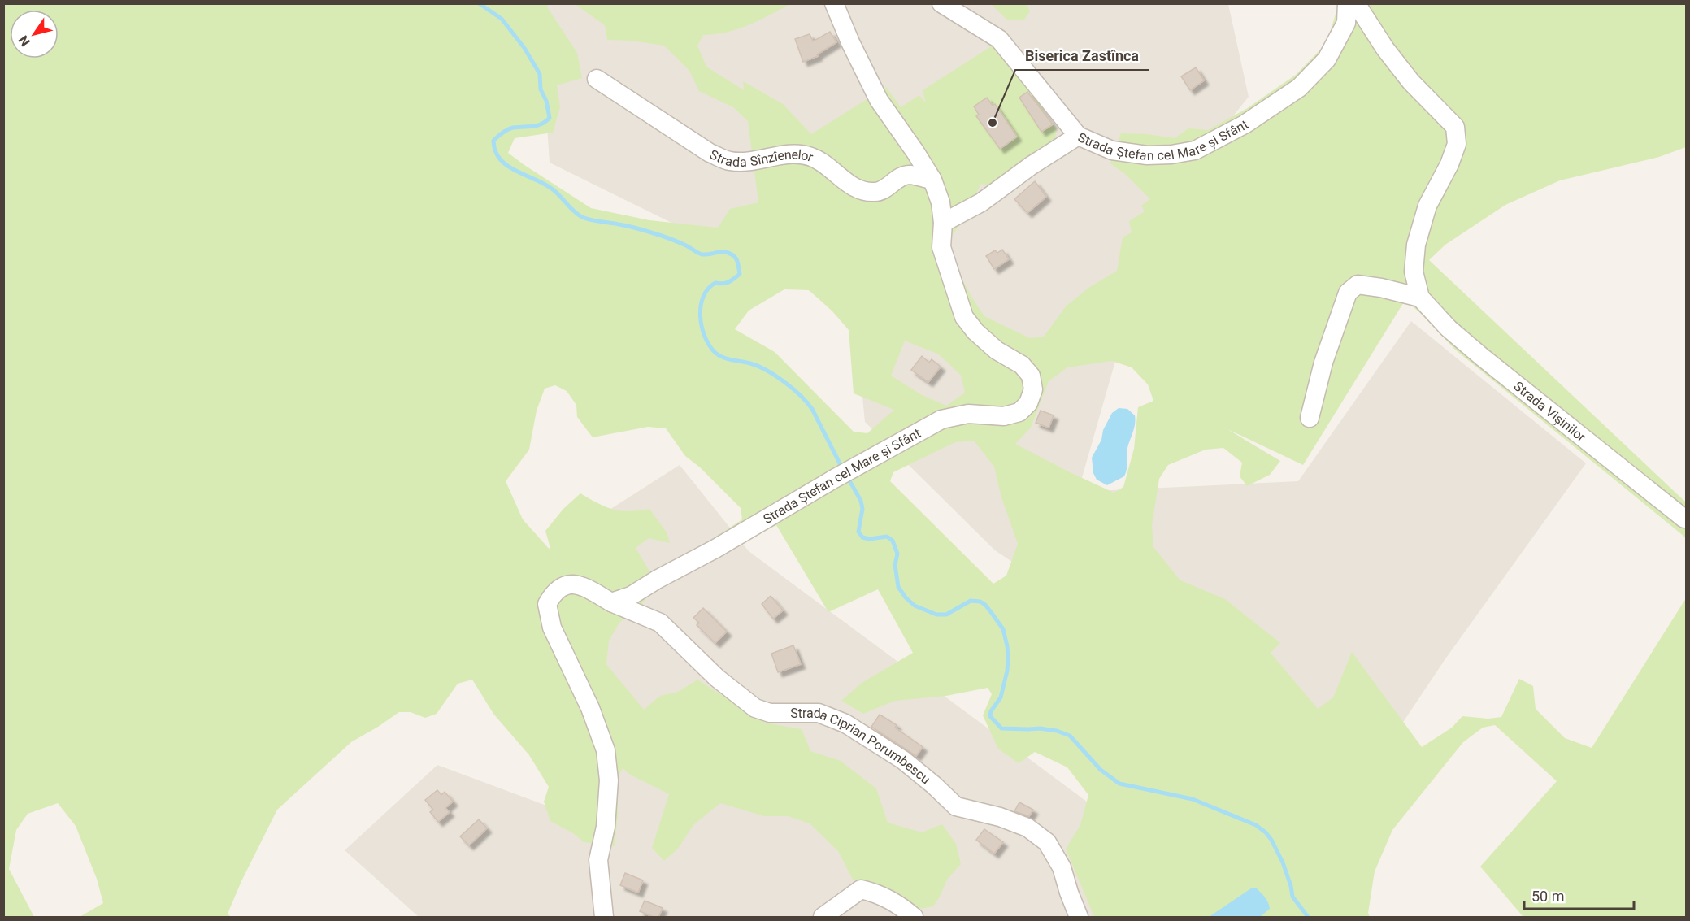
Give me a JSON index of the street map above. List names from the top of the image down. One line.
{"streets":{"street":["Strada Ștefan cel Mare și Sfânt","Strada Sînzîenelor","Strada Vișinilor","Strada Ciprian Porumbescu"]},"crossings":[["Strada Ștefan cel Mare și Sfânt","Strada Sînzîenelor"],["Strada Ștefan cel Mare și Sfânt","Strada Ciprian Porumbescu"]],"places":["Biserica Zastînca"],"scale_bar":"50 m","north":"bottom left"}
